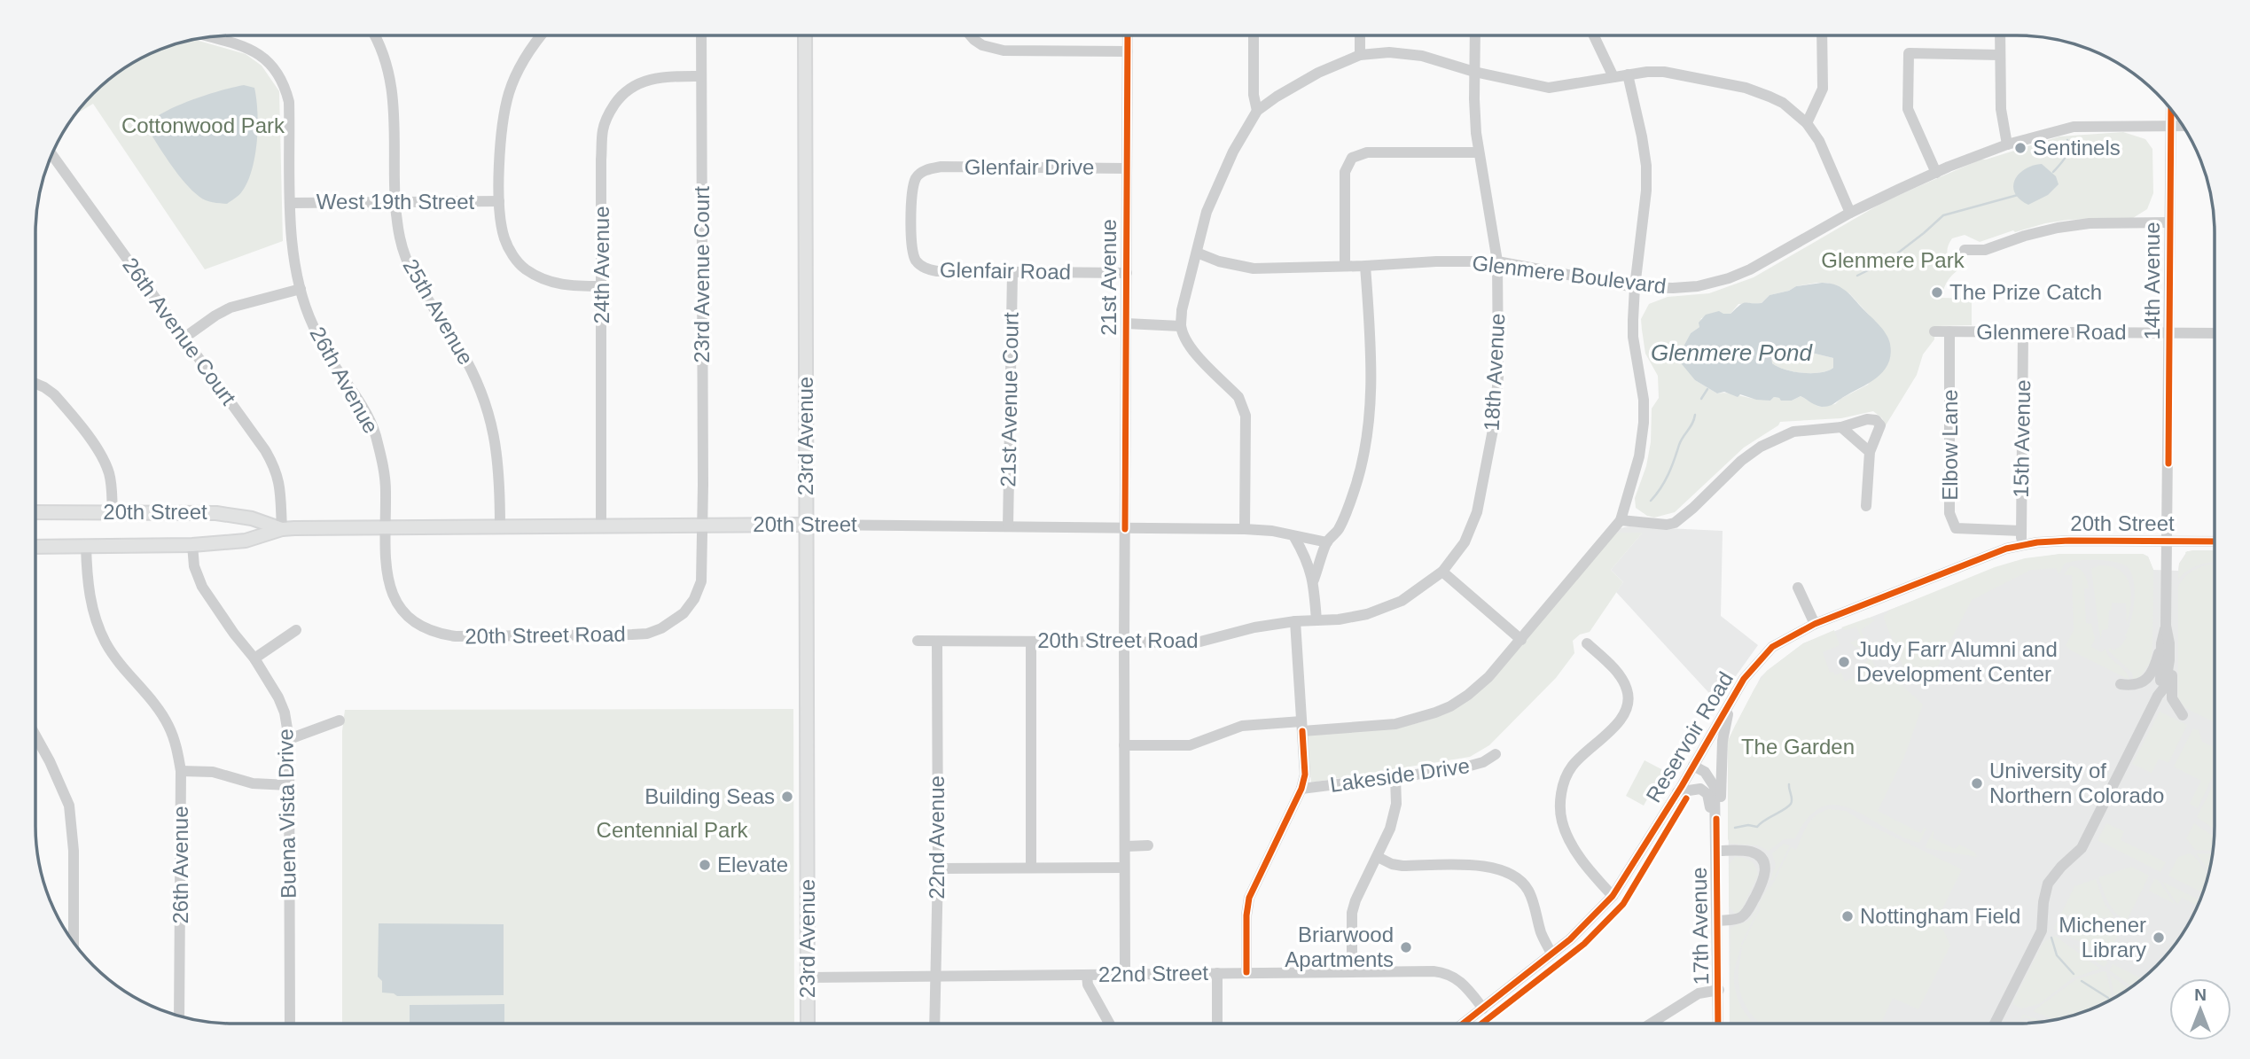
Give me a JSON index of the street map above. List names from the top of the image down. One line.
{"streets":{"main road":["23rd Avenue","20th Street"],"street":["Glenfair Drive","West 19th Street","24th Avenue","Glenfair Road","23rd Avenue Court","Glenmere Boulevard","21st Avenue","14th Avenue","25th Avenue","26th Avenue Court","Glenmere Road","18th Avenue","26th Avenue","21st Avenue Court","15th Avenue","Elbow Lane","20th Street Road","Reservoir Road","Lakeside Drive","Buena Vista Drive","22nd Avenue","17th Avenue","22nd Street"]},"crossings":[["Glenfair Drive","Glenfair Road"],["Glenfair Drive","21st Avenue"],["West 19th Street","25th Avenue"],["West 19th Street","26th Avenue"],["24th Avenue","23rd Avenue Court"],["24th Avenue","20th Street"],["Glenfair Road","21st Avenue"],["Glenfair Road","21st Avenue Court"],["23rd Avenue Court","20th Street"],["23rd Avenue Court","20th Street Road"],["Glenmere Boulevard","14th Avenue"],["Glenmere Boulevard","18th Avenue"],["21st Avenue","20th Street"],["21st Avenue","20th Street Road"],["21st Avenue","22nd Street"],["14th Avenue","Glenmere Road"],["14th Avenue","20th Street"],["25th Avenue","20th Street"],["26th Avenue Court","20th Street"],["Glenmere Road","15th Avenue"],["Glenmere Road","Elbow Lane"],["18th Avenue","20th Street Road"],["26th Avenue","20th Street"],["26th Avenue","20th Street Road"],["21st Avenue Court","20th Street"],["23rd Avenue","20th Street"],["23rd Avenue","22nd Street"],["15th Avenue","Elbow Lane"],["15th Avenue","20th Street"],["15th Avenue","Reservoir Road"],["20th Street","20th Street Road"],["20th Street","Reservoir Road"],["20th Street","Buena Vista Drive"],["20th Street Road","22nd Avenue"],["Reservoir Road","17th Avenue"],["Reservoir Road","22nd Street"],["22nd Avenue","22nd Street"]],"water":["Glenmere Pond"],"parks":["Cottonwood Park","Glenmere Park","The Garden","Centennial Park"],"places":["Sentinels","The Prize Catch","Judy Farr Alumni and Development Center","University of Northern Colorado","Building Seas","Elevate","Nottingham Field","Michener Library","Briarwood Apartments"],"north":"top"}
